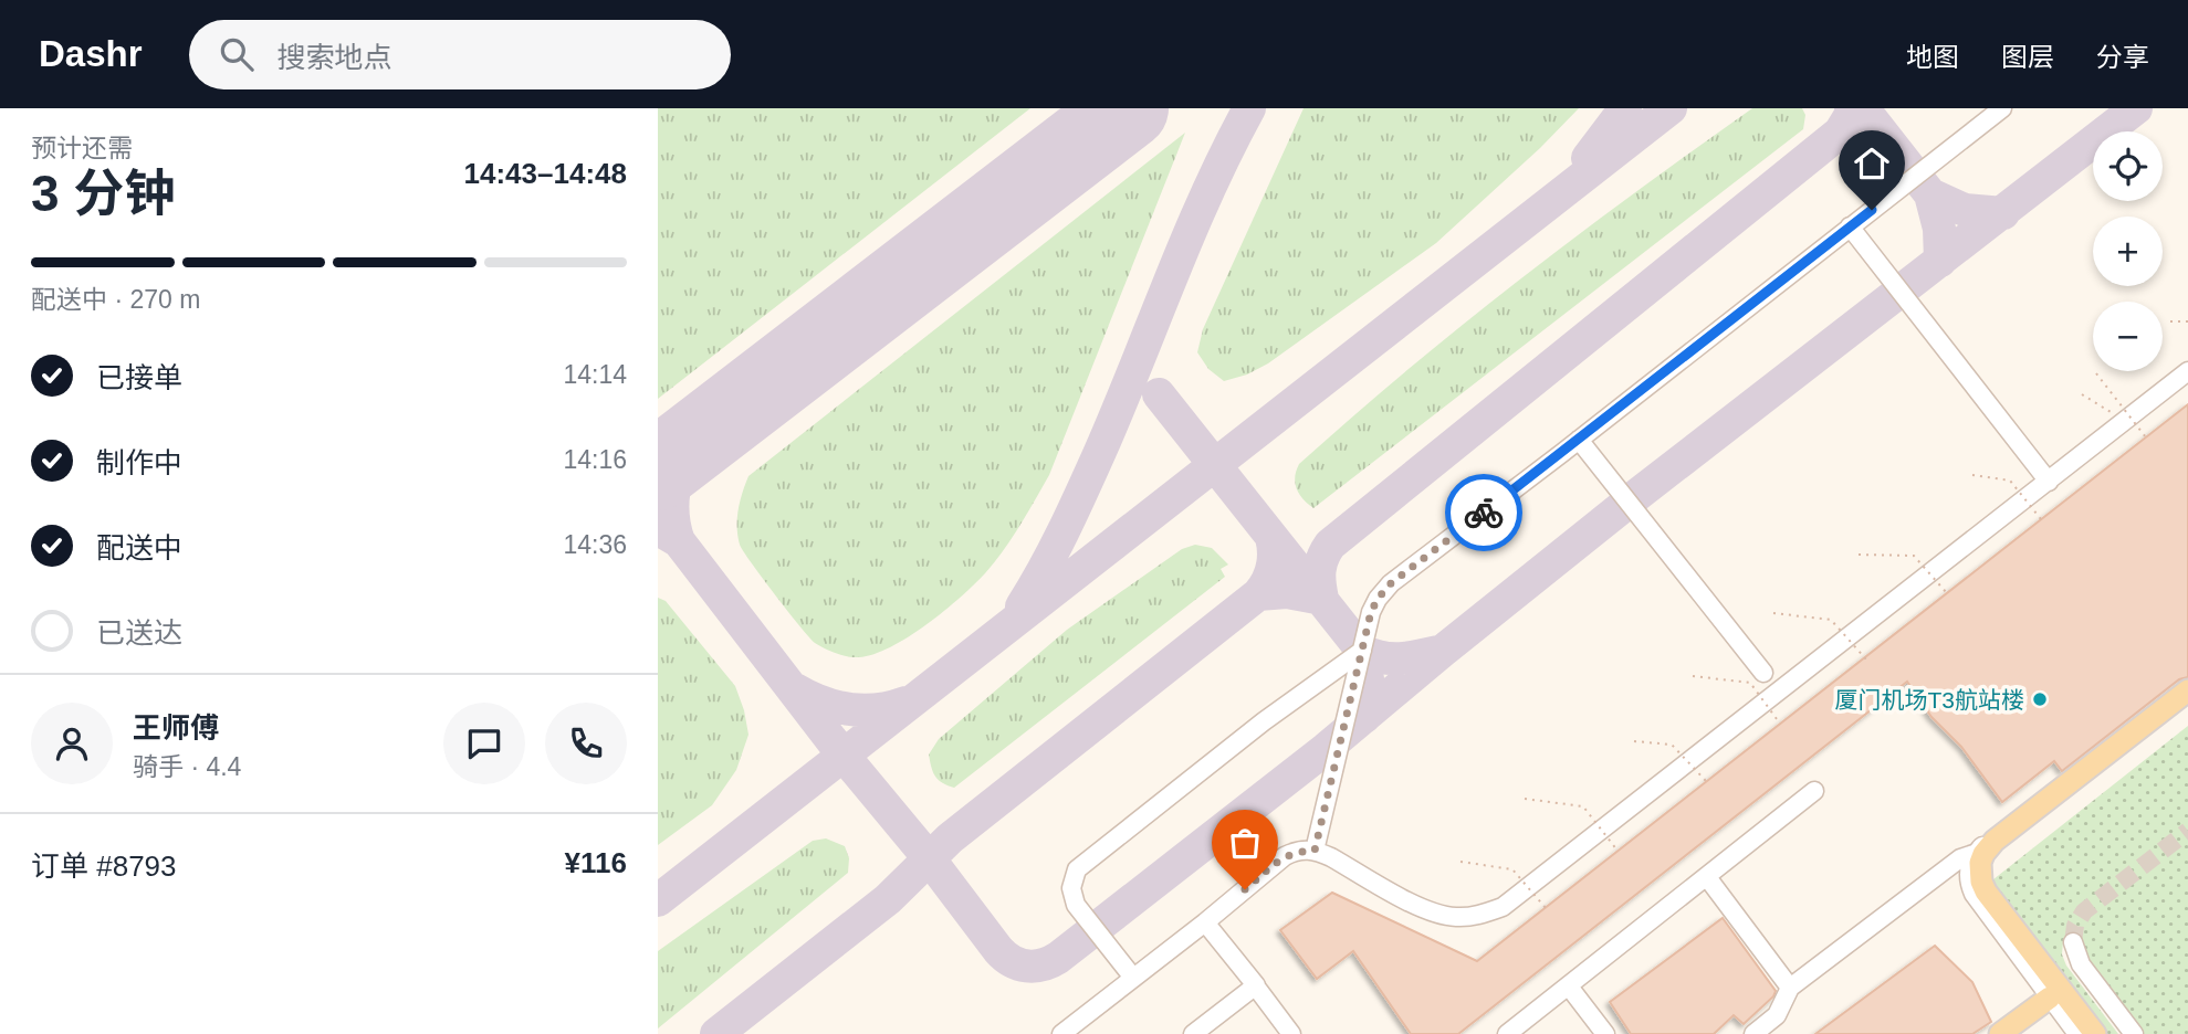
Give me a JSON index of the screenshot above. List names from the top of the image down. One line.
{"places":["厦门机场T3航站楼"],"page":{"header":"Dashr","search":"搜索地点","nav":["地图","图层","分享"],"heading":["3 分钟","预计还需","14:43–14:48"],"panel":["王师傅","骑手 · 4.4","订单 #8793","¥116"],"map_buttons":["+","−"],"bar":"配送中 · 270 m","list":[["已接单","14:14"],["制作中","14:16"],["配送中","14:36"],"已送达"]}}
